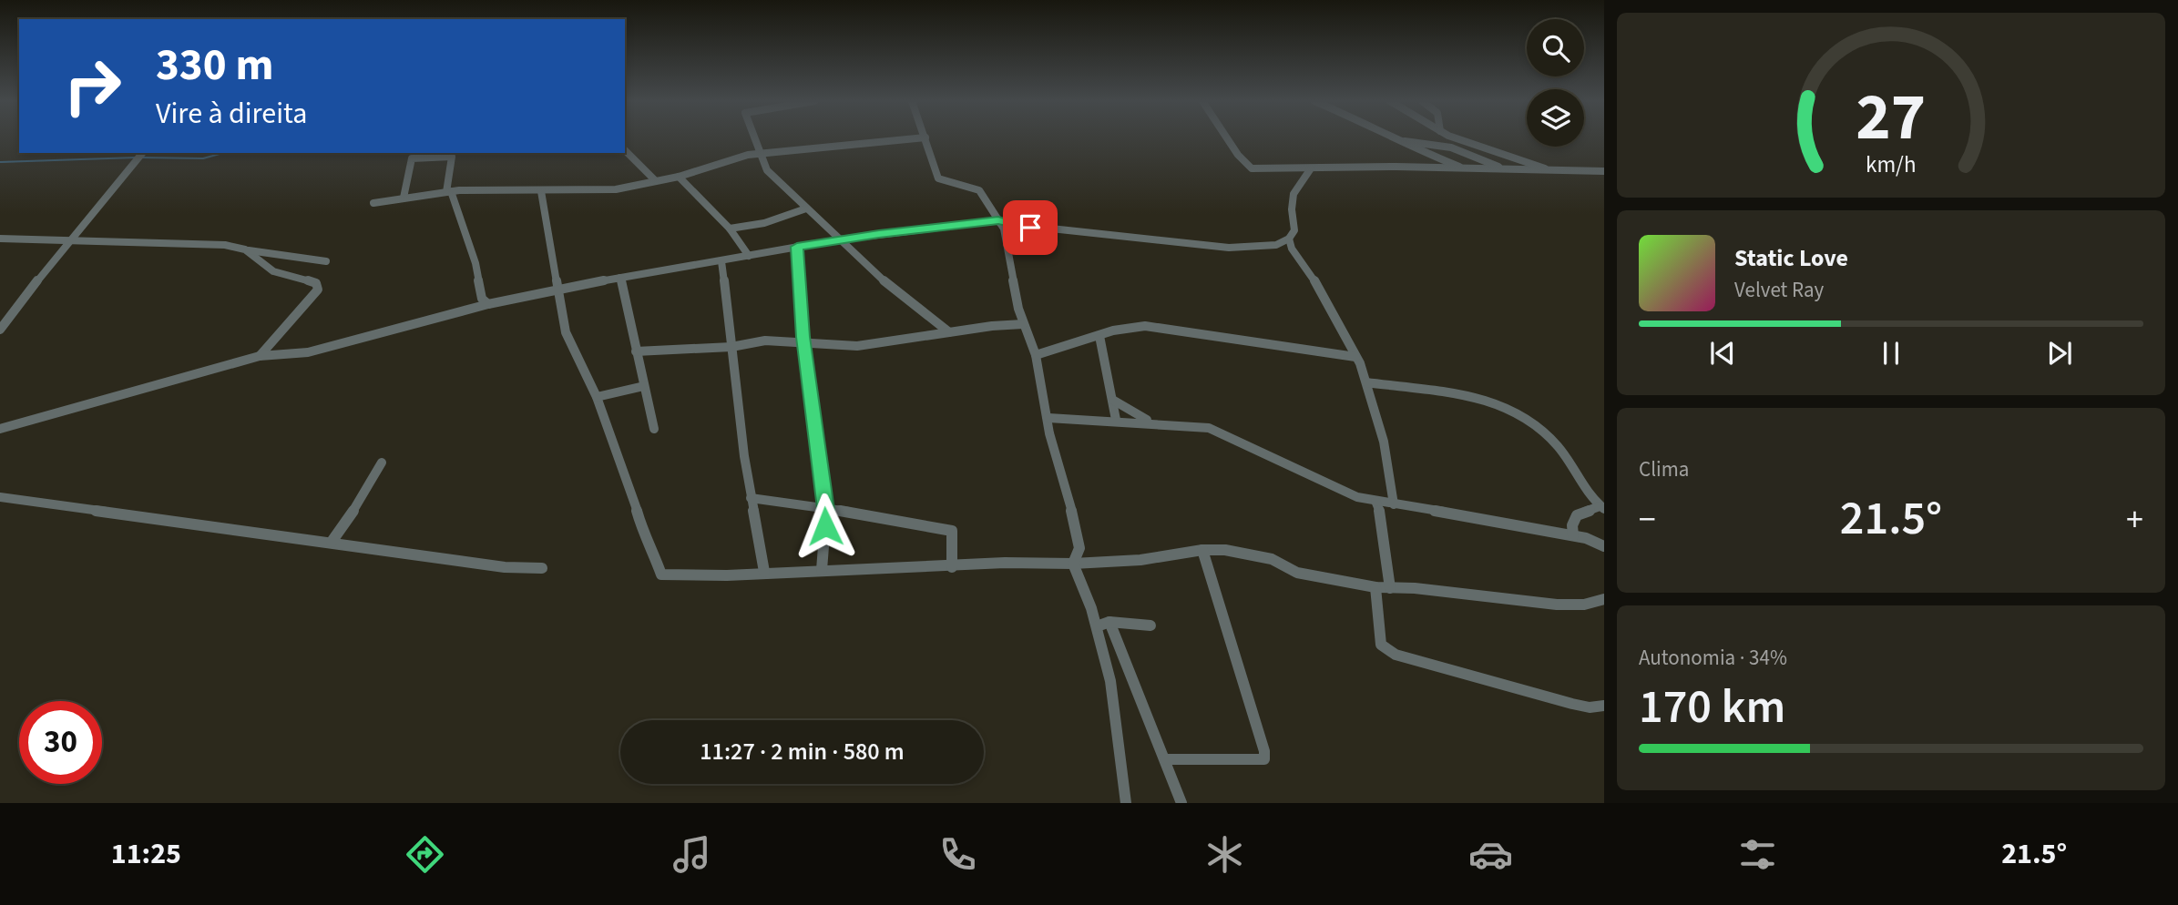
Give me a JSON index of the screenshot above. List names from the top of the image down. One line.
{"page":{"turn":["330 m","Vire à direita"],"song":["Static Love","Velvet Ray"],"tile":["Clima",["Autonomia · 34%","170 km"]],"heat":["−","21.5°","+"],"limit":"30","trip":"11:27 · 2 min · 580 m","tabs":["11:25","21.5°"],"gauge":["27","km/h"]}}
